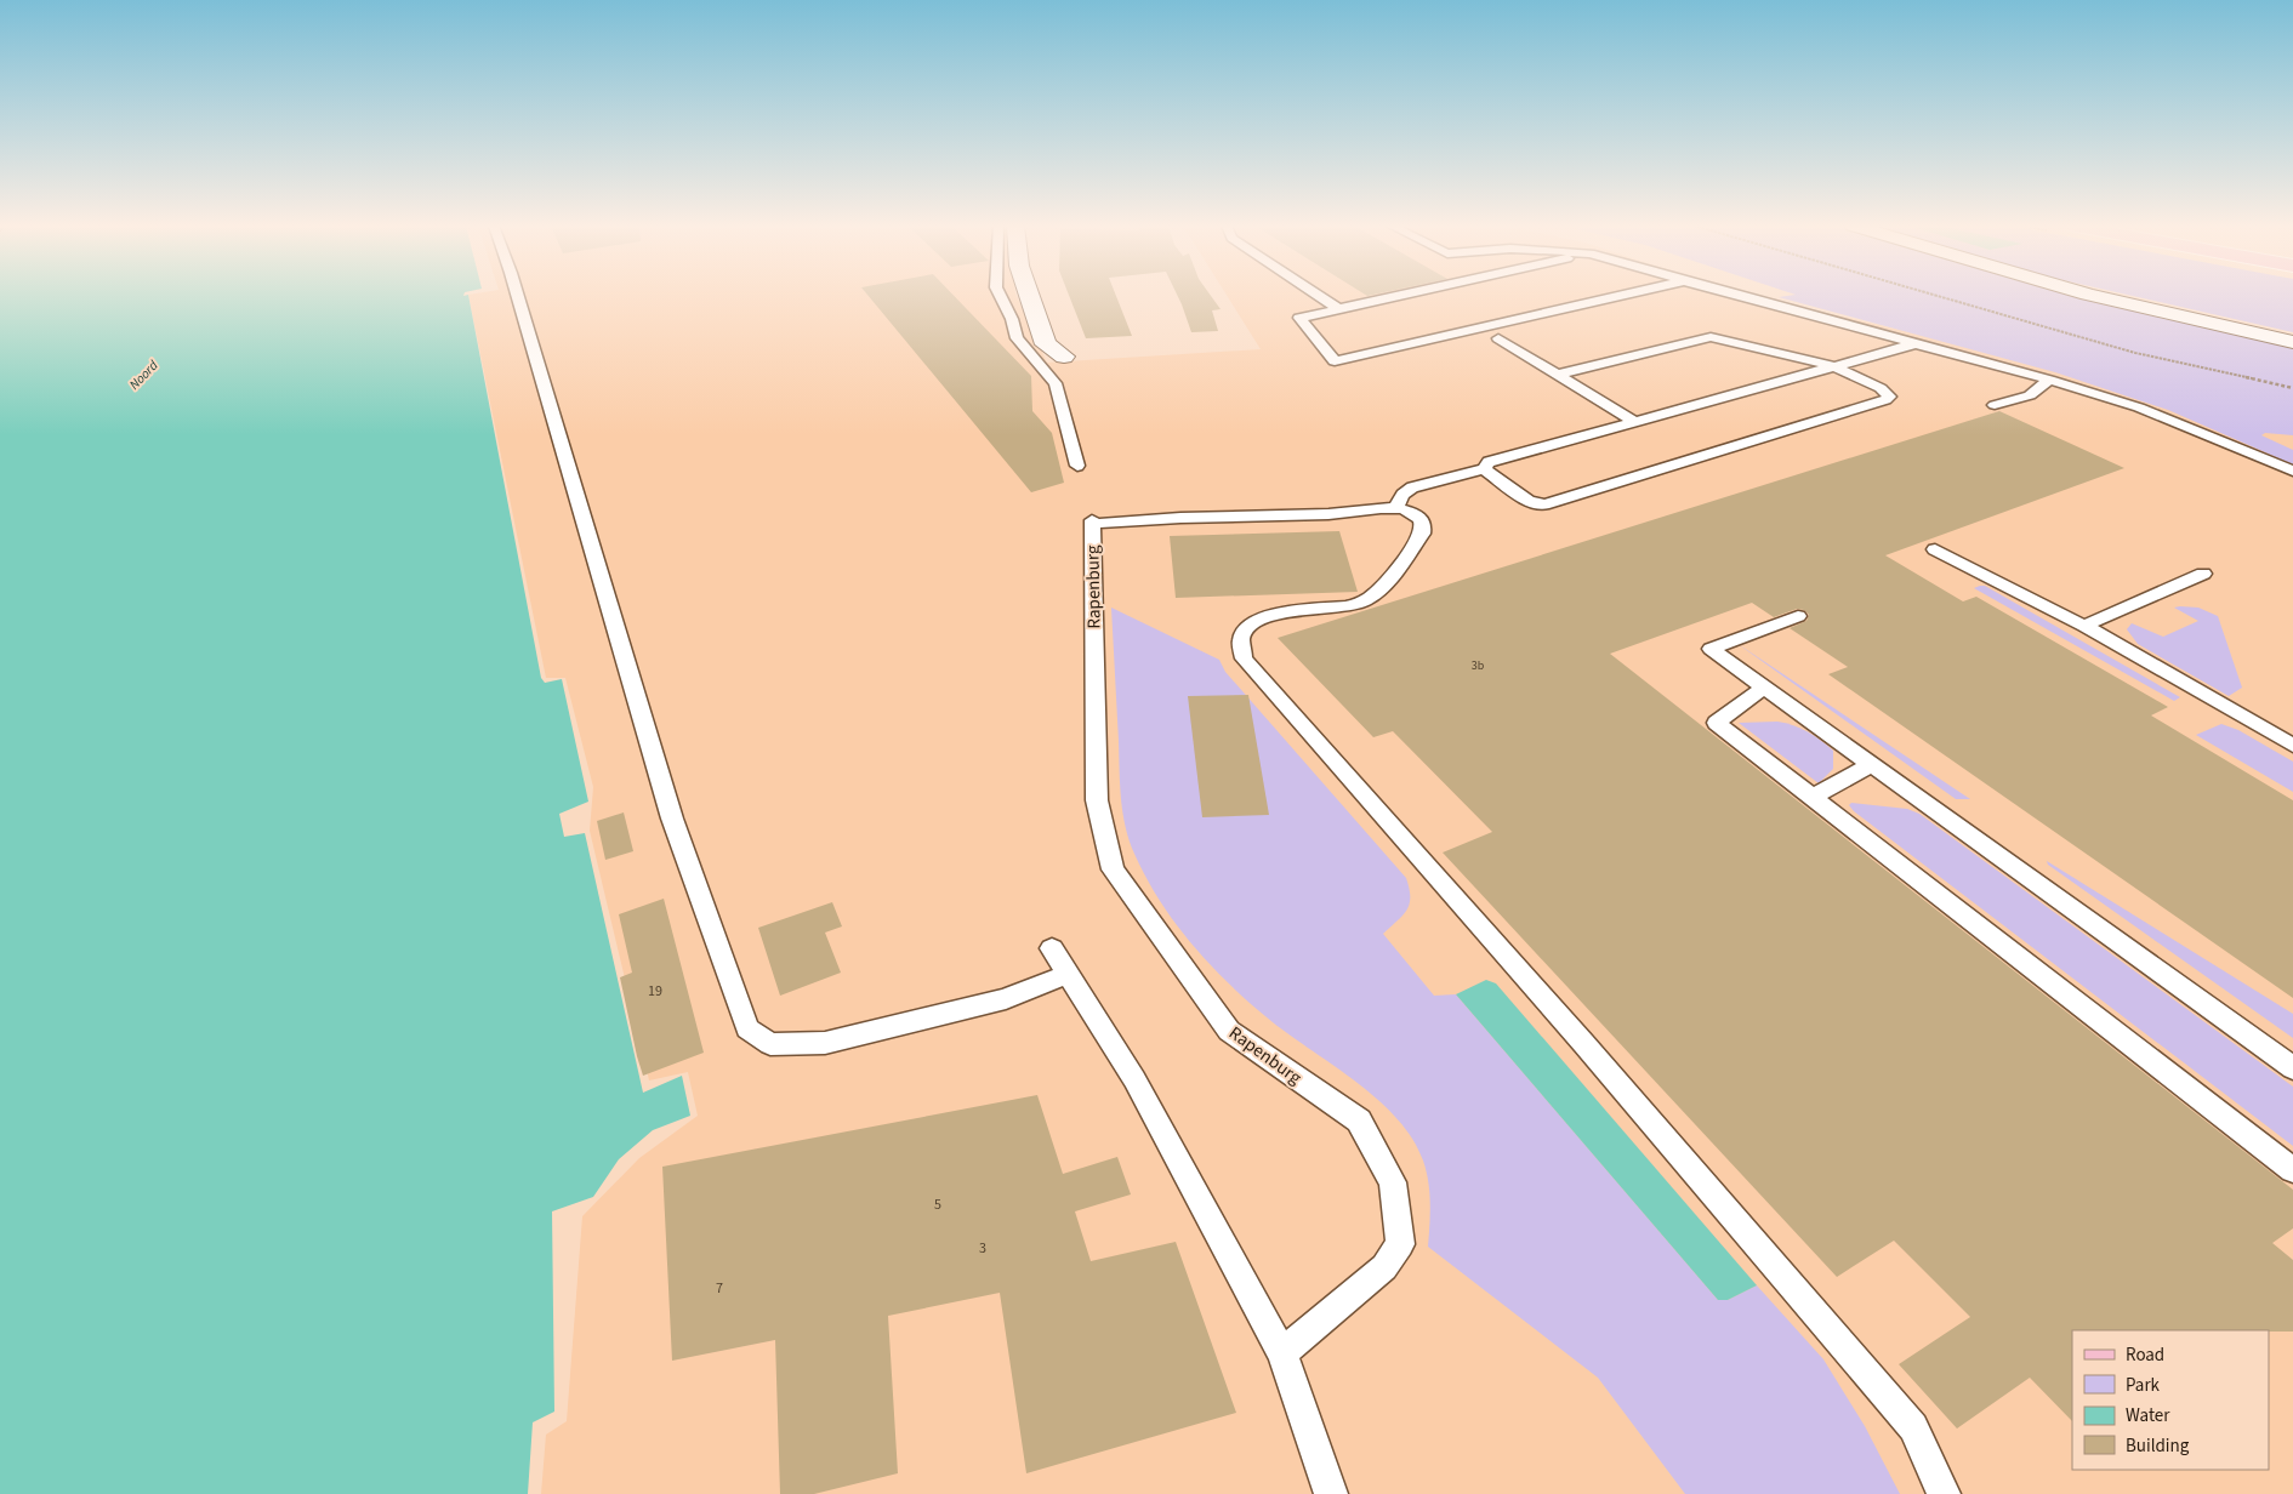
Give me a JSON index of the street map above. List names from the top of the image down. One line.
{"streets":{"lane":["Rapenburg"]},"water":["Noord"],"house_numbers":["3b","19","5","3","7"],"legend":["Road","Park","Water","Building"]}
